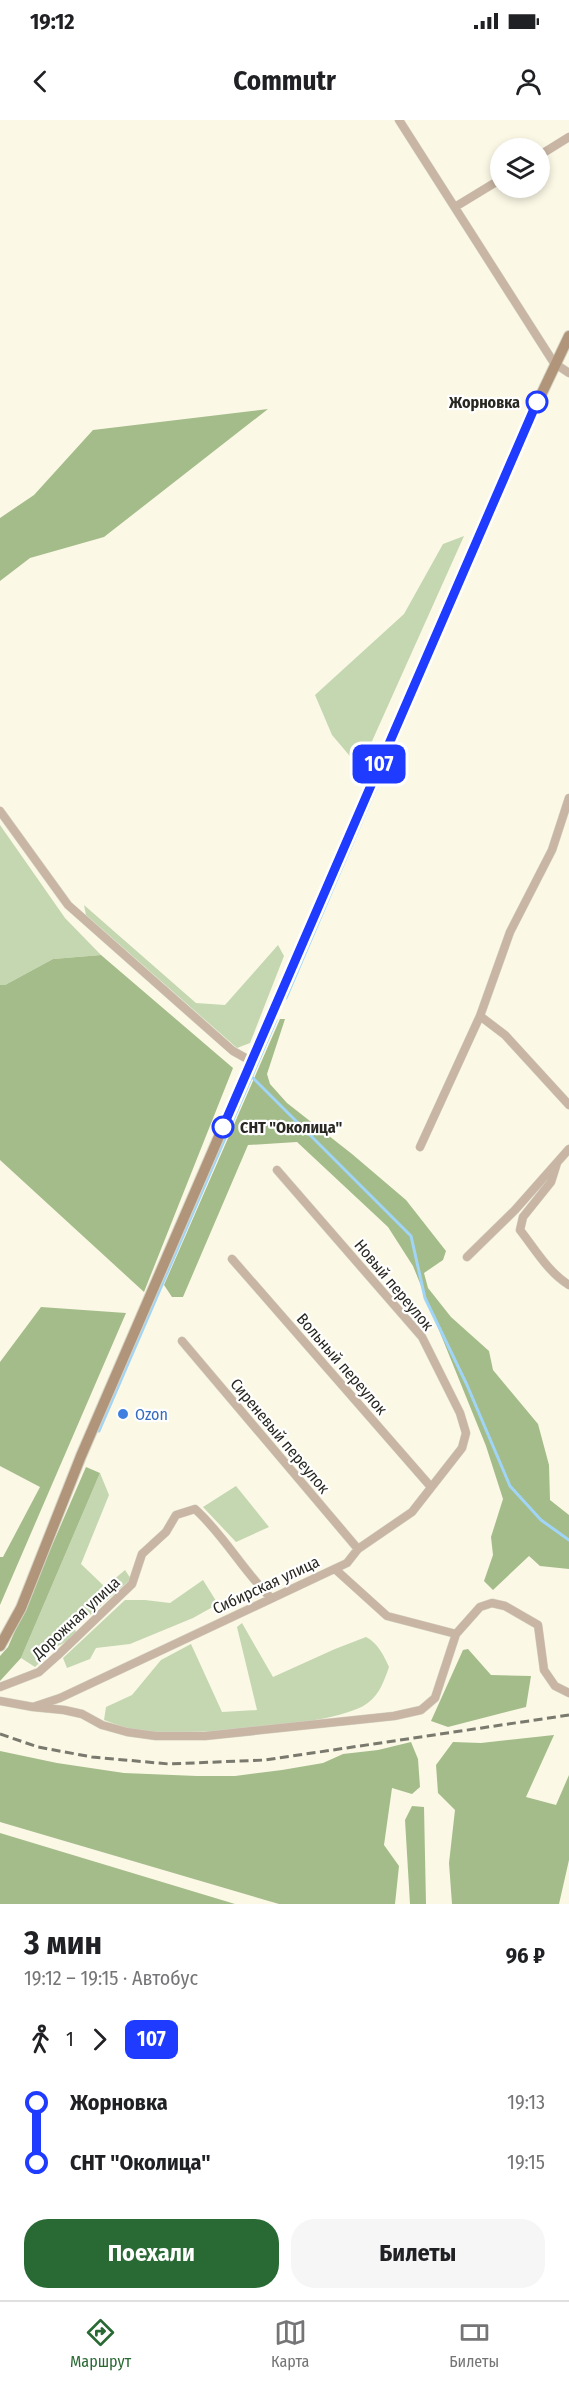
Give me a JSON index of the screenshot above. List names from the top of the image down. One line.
{"streets":{"street":["Новый переулок","Вольный переулок","Сиреневый переулок","Сибирская улица","Дорожная улица"]},"crossings":[["Новый переулок","Сибирская улица"],["Вольный переулок","Сибирская улица"],["Сиреневый переулок","Сибирская улица"],["Сибирская улица","Дорожная улица"]],"places":["Жорновка","СНТ \"Околица\"","Ozon"],"lines":["bus line 107"],"page":{"status":"19:12","header":"Commutr","on_map":"107","heading":["3 мин","19:12 – 19:15 · Автобус","96 ₽"],"legs":["1","107"],"list":[{"name":"Жорновка","value":"19:13"},{"name":"СНТ \"Околица\"","value":"19:15"}],"buttons":["Поехали","Билеты"],"tabs":["Маршрут","Карта","Билеты"]}}
